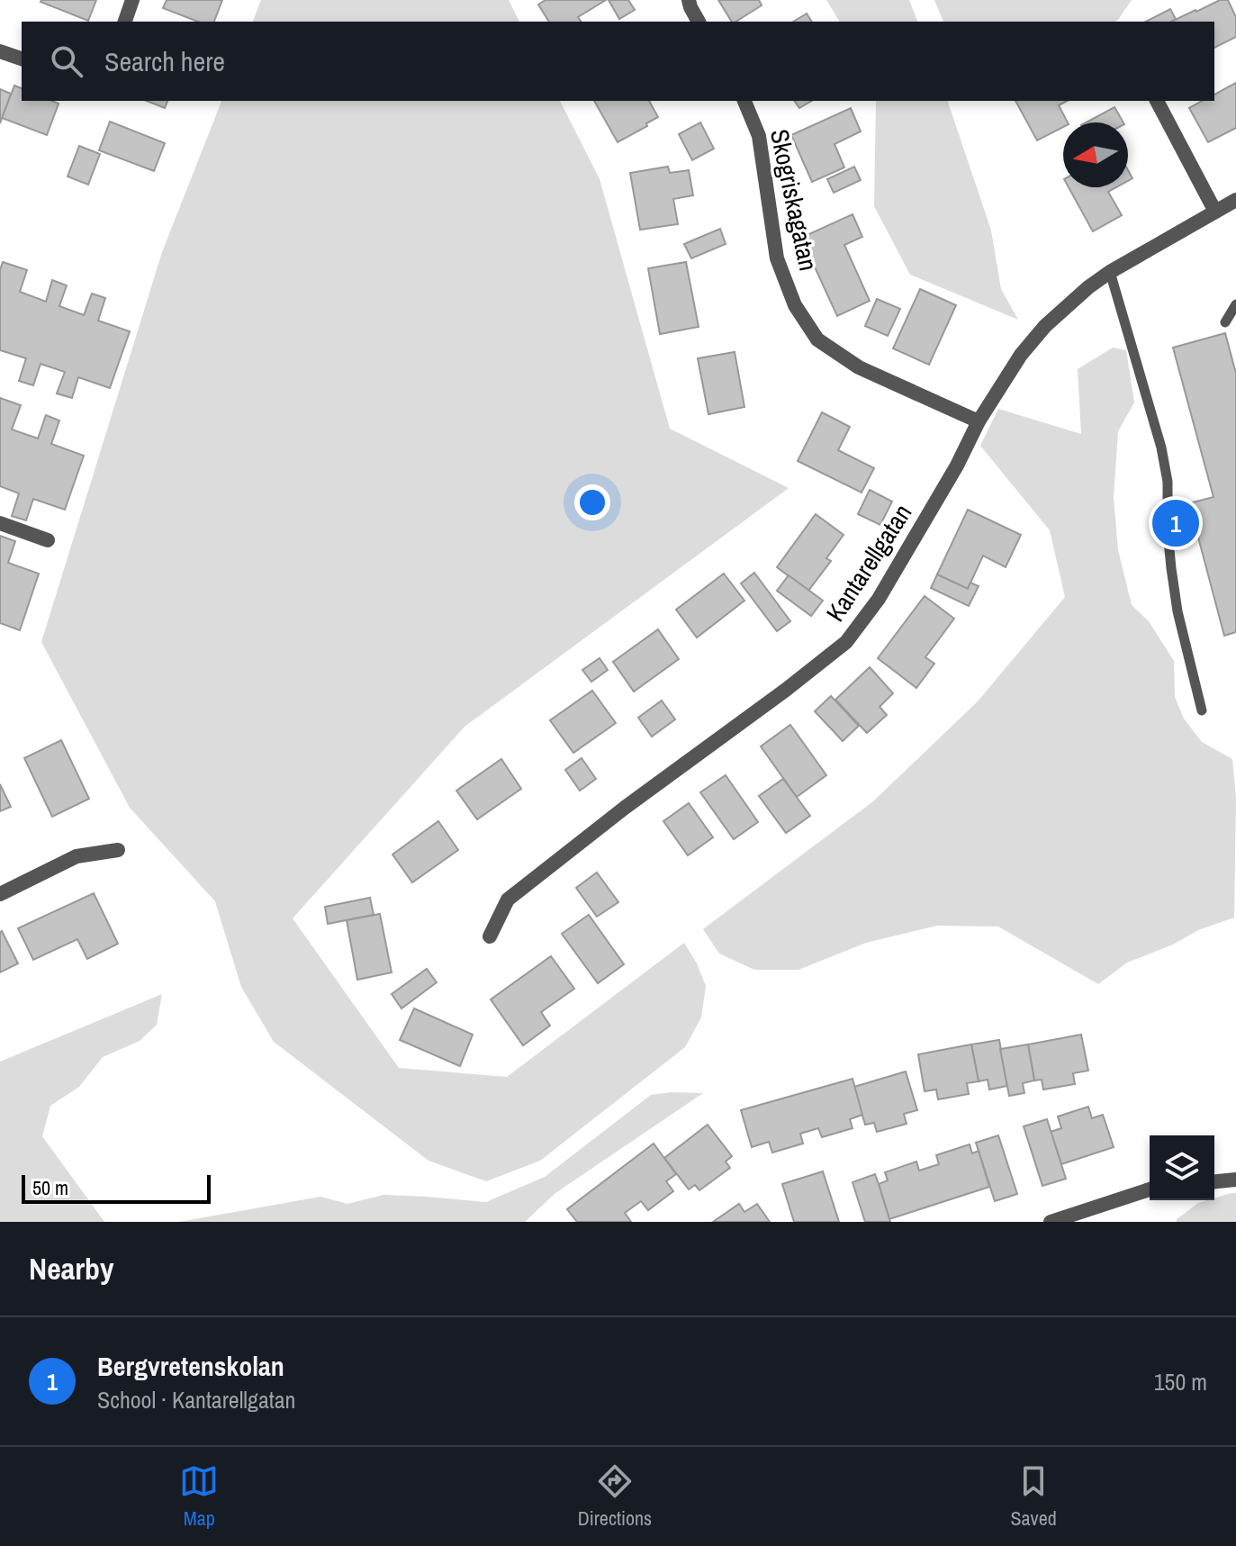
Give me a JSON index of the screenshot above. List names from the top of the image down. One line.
{"streets":{"street":["Skogriskagatan","Kantarellgatan"]},"crossings":[["Skogriskagatan","Kantarellgatan"]],"scale_bar":"50 m","north":"left","page":{"search":"Search here","pins":"1","scale":"50 m","heading":"Nearby","list":[{"mark":"1","name":"Bergvretenskolan","note":"School · Kantarellgatan","value":"150 m"}],"nav":["Map","Directions","Saved"]}}
